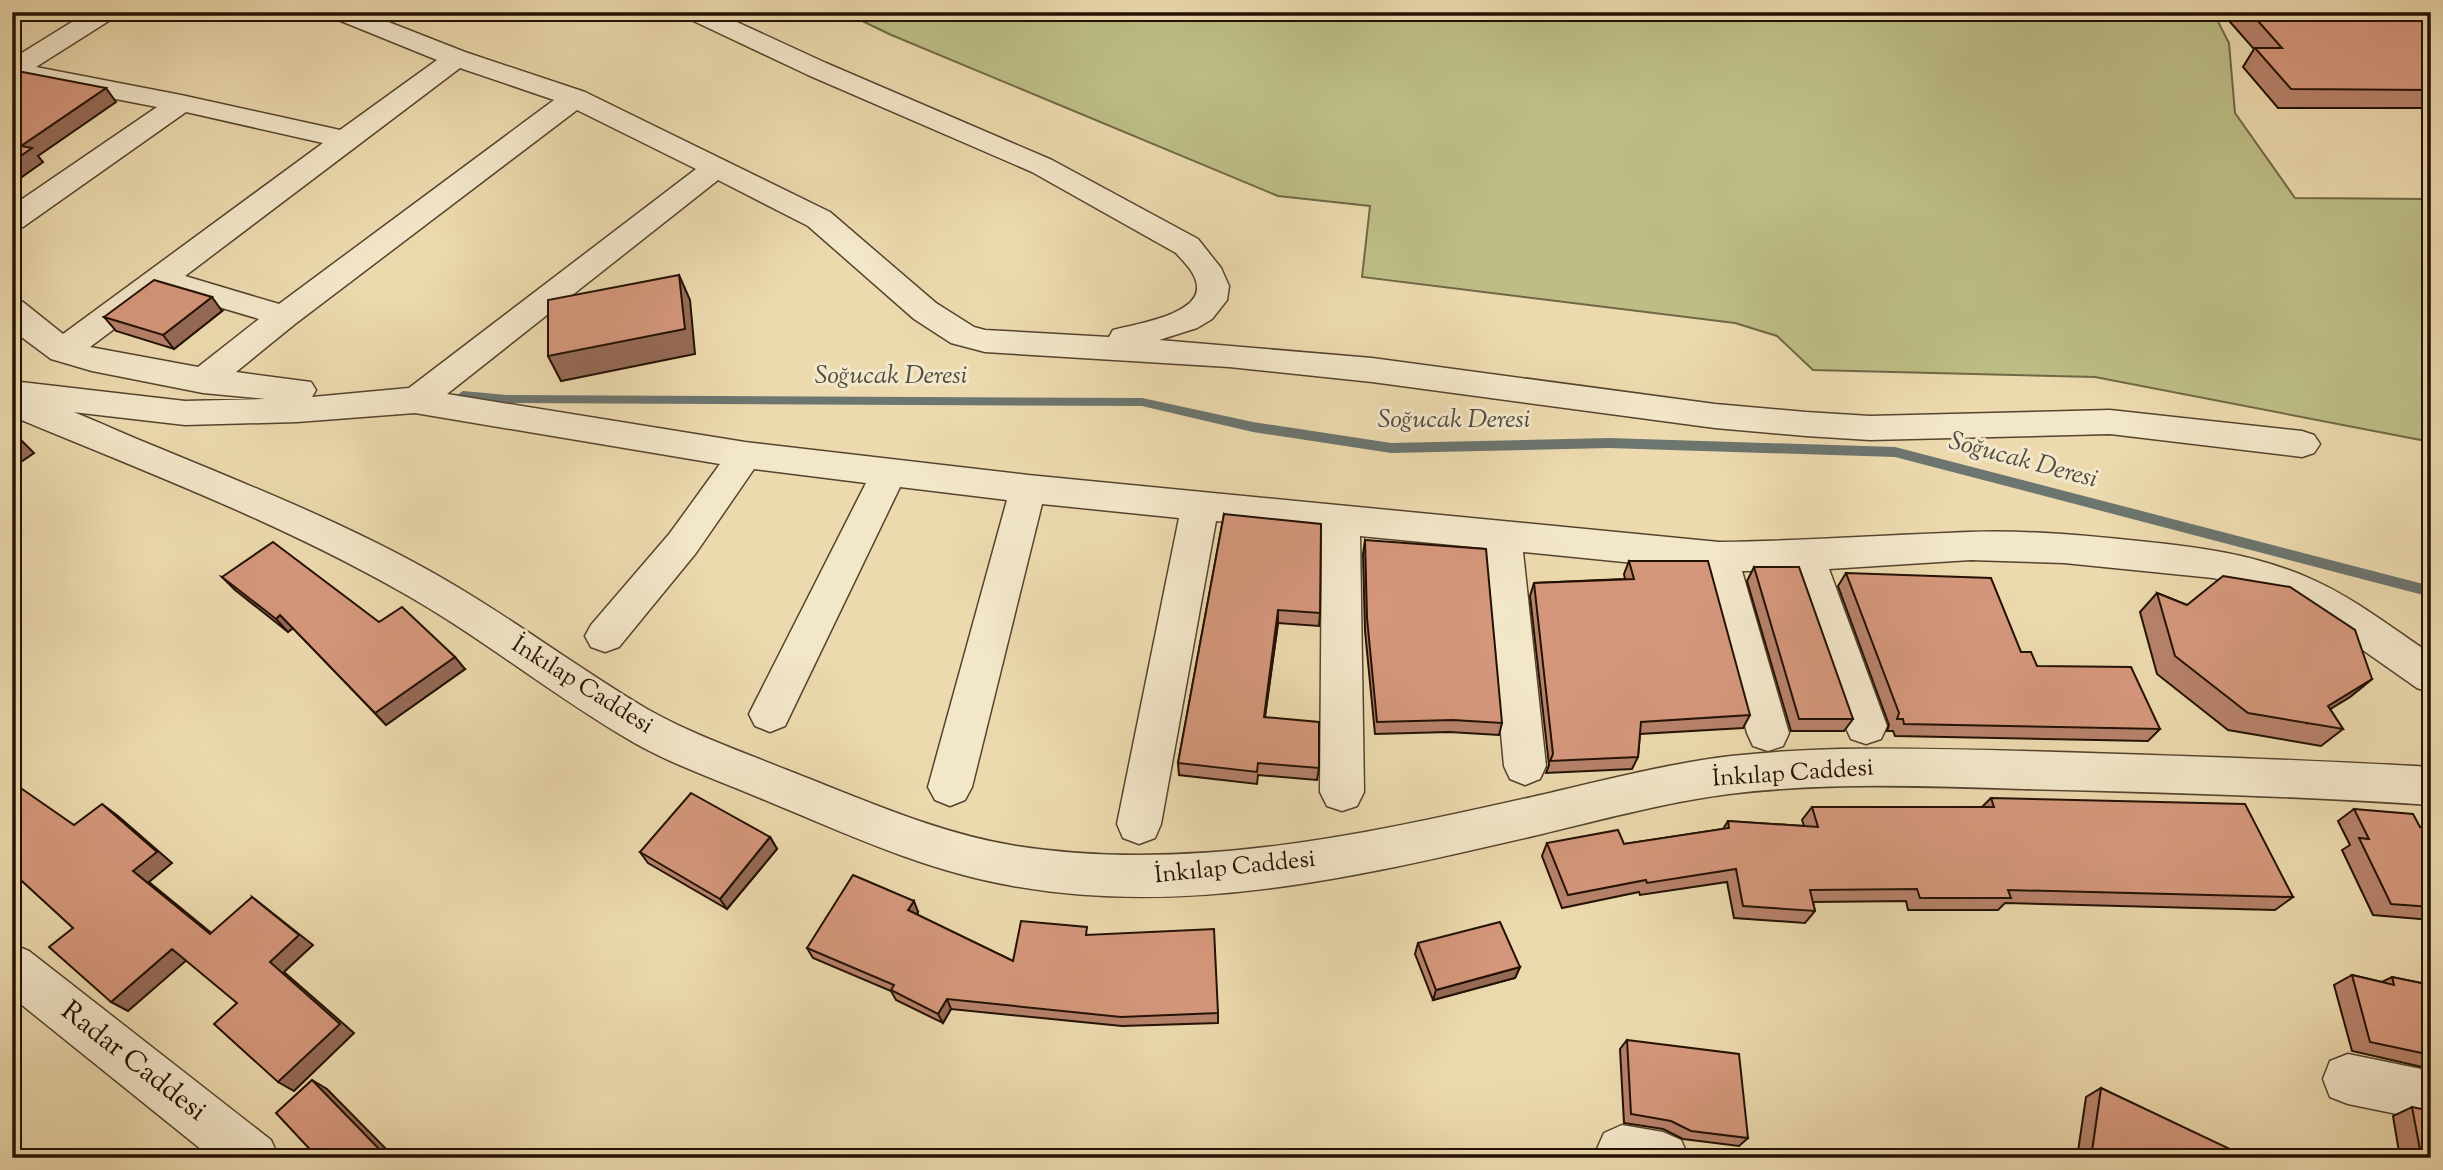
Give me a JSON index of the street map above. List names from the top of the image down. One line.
{"streets":{"street":["İnkılap Caddesi","Radar Caddesi"]},"water":["Soğucak Deresi"]}
